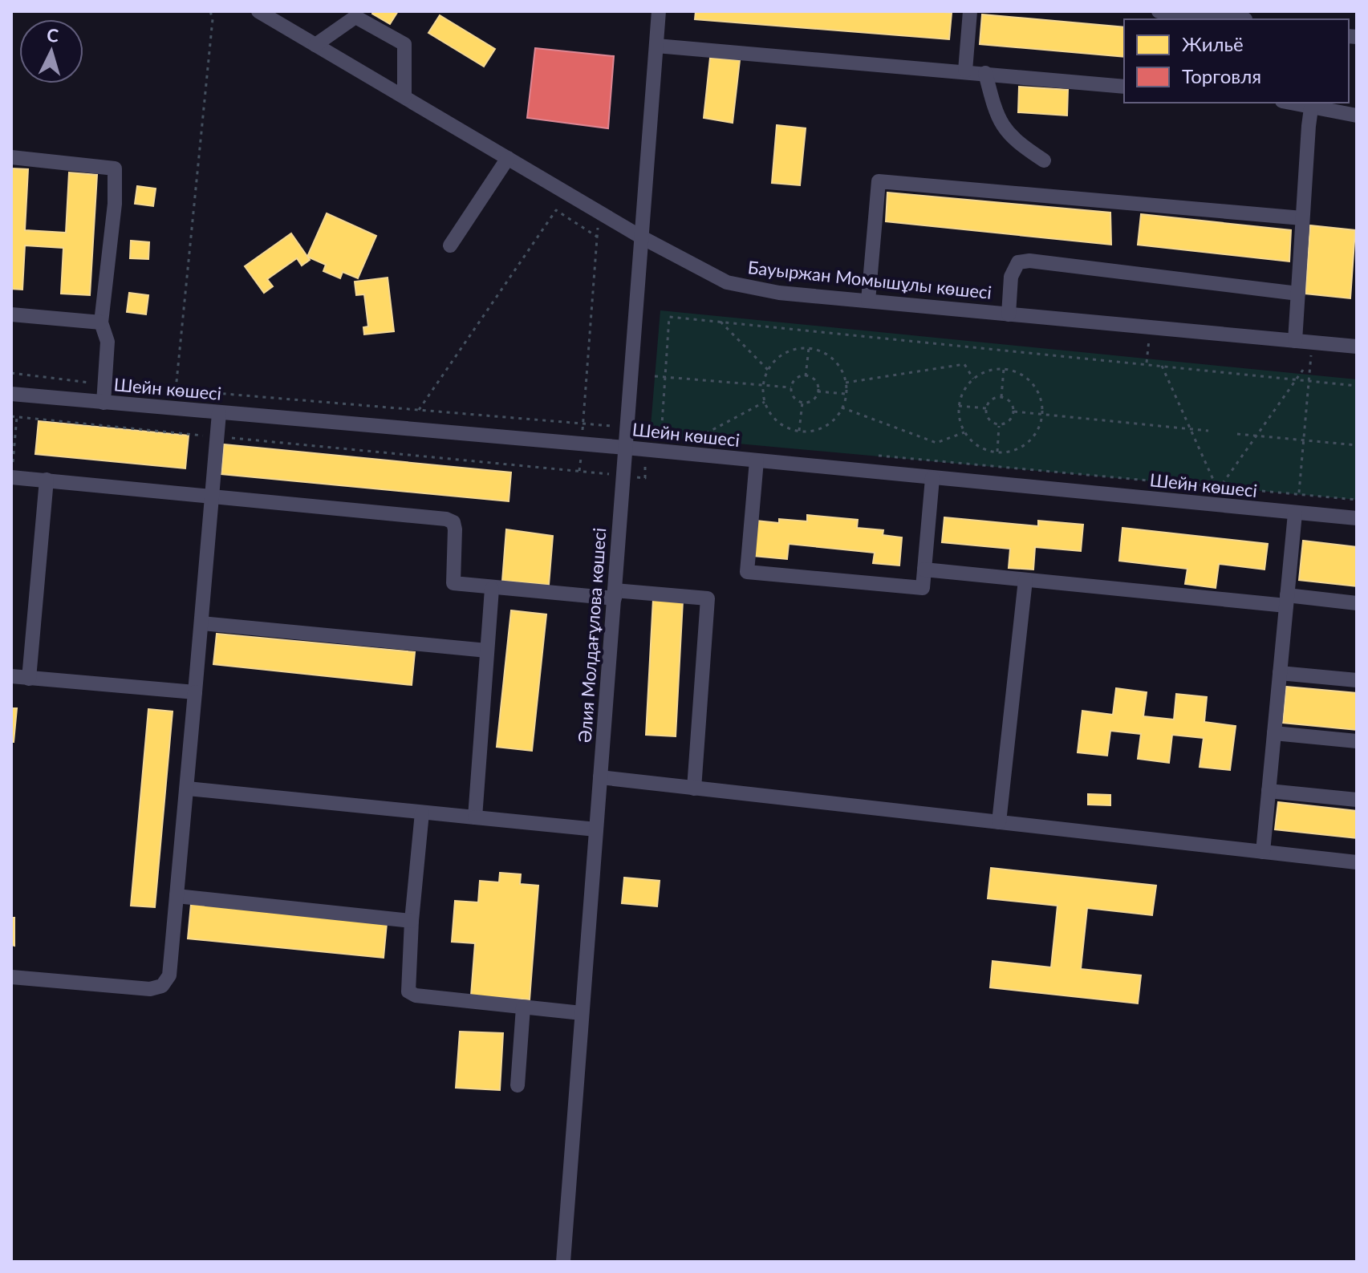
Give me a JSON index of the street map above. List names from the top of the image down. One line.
{"streets":{"street":["Бауыржан Момышұлы көшесі","Шейн көшесі","Әлия Молдағұлова көшесі"]},"crossings":[["Бауыржан Момышұлы көшесі","Әлия Молдағұлова көшесі"],["Шейн көшесі","Әлия Молдағұлова көшесі"]],"legend":["Жильё","Торговля"],"north":"top"}
